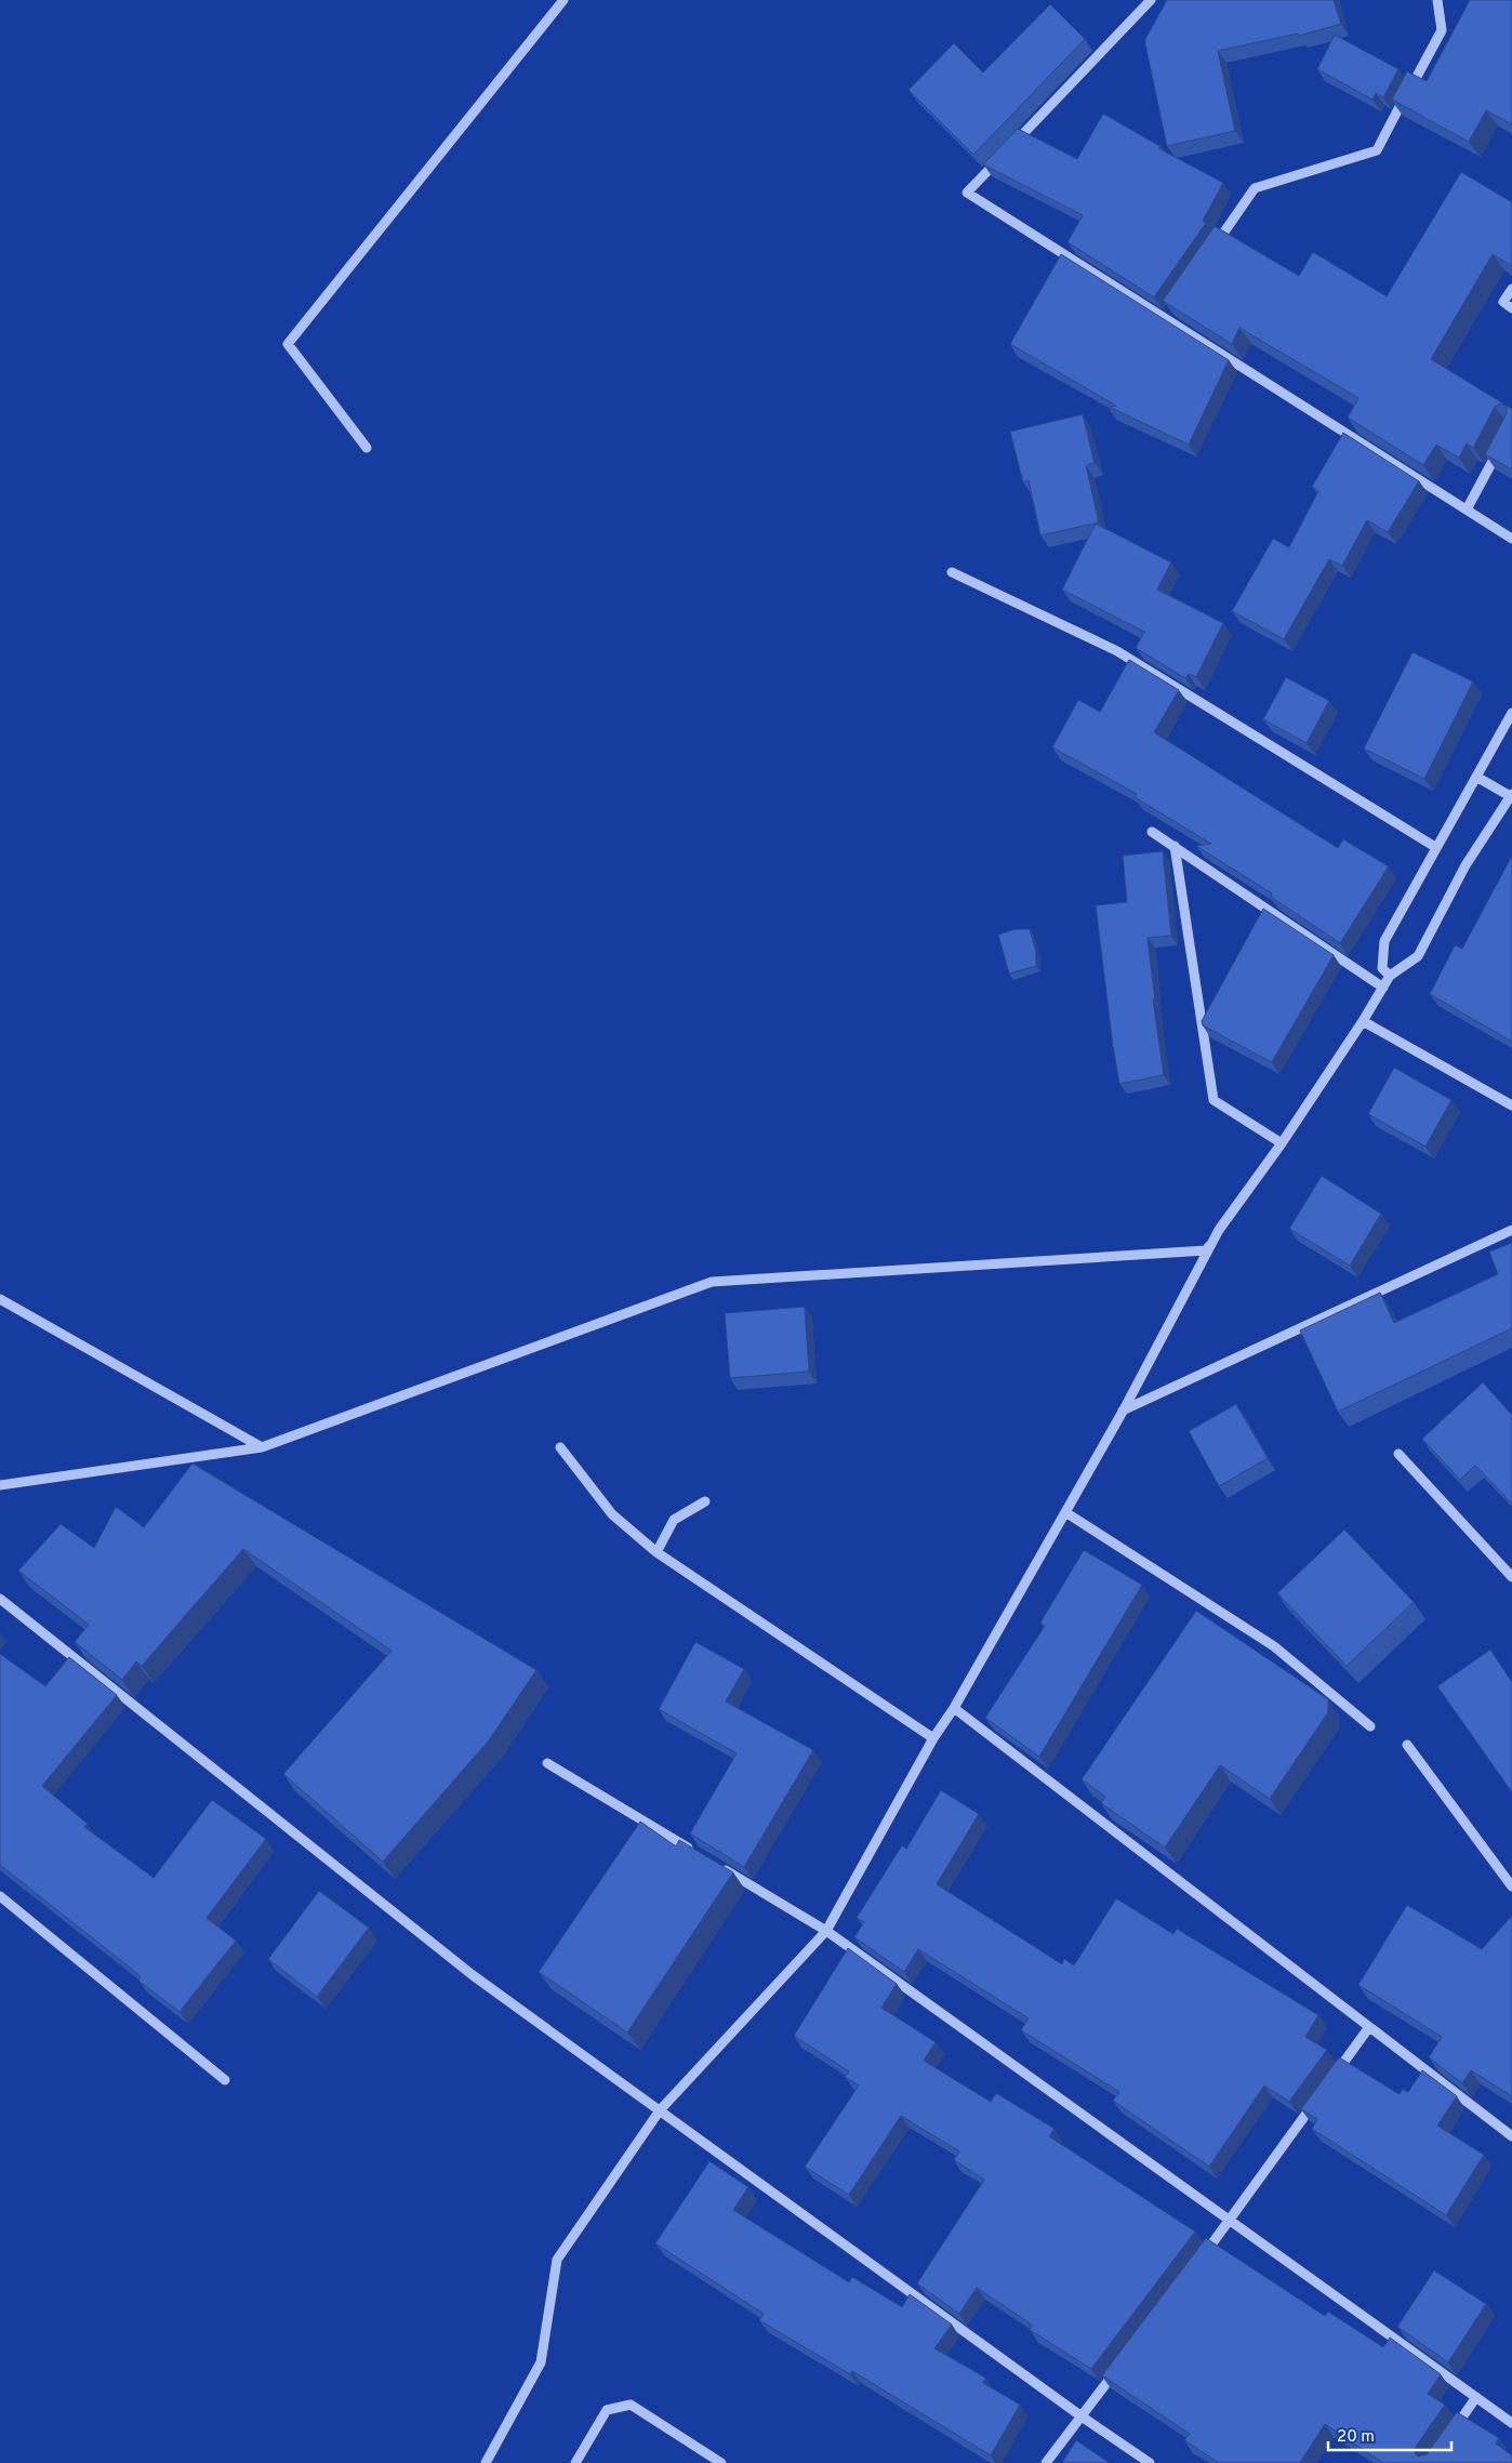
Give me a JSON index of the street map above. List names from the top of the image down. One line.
{"scale_bar":"20 m"}
